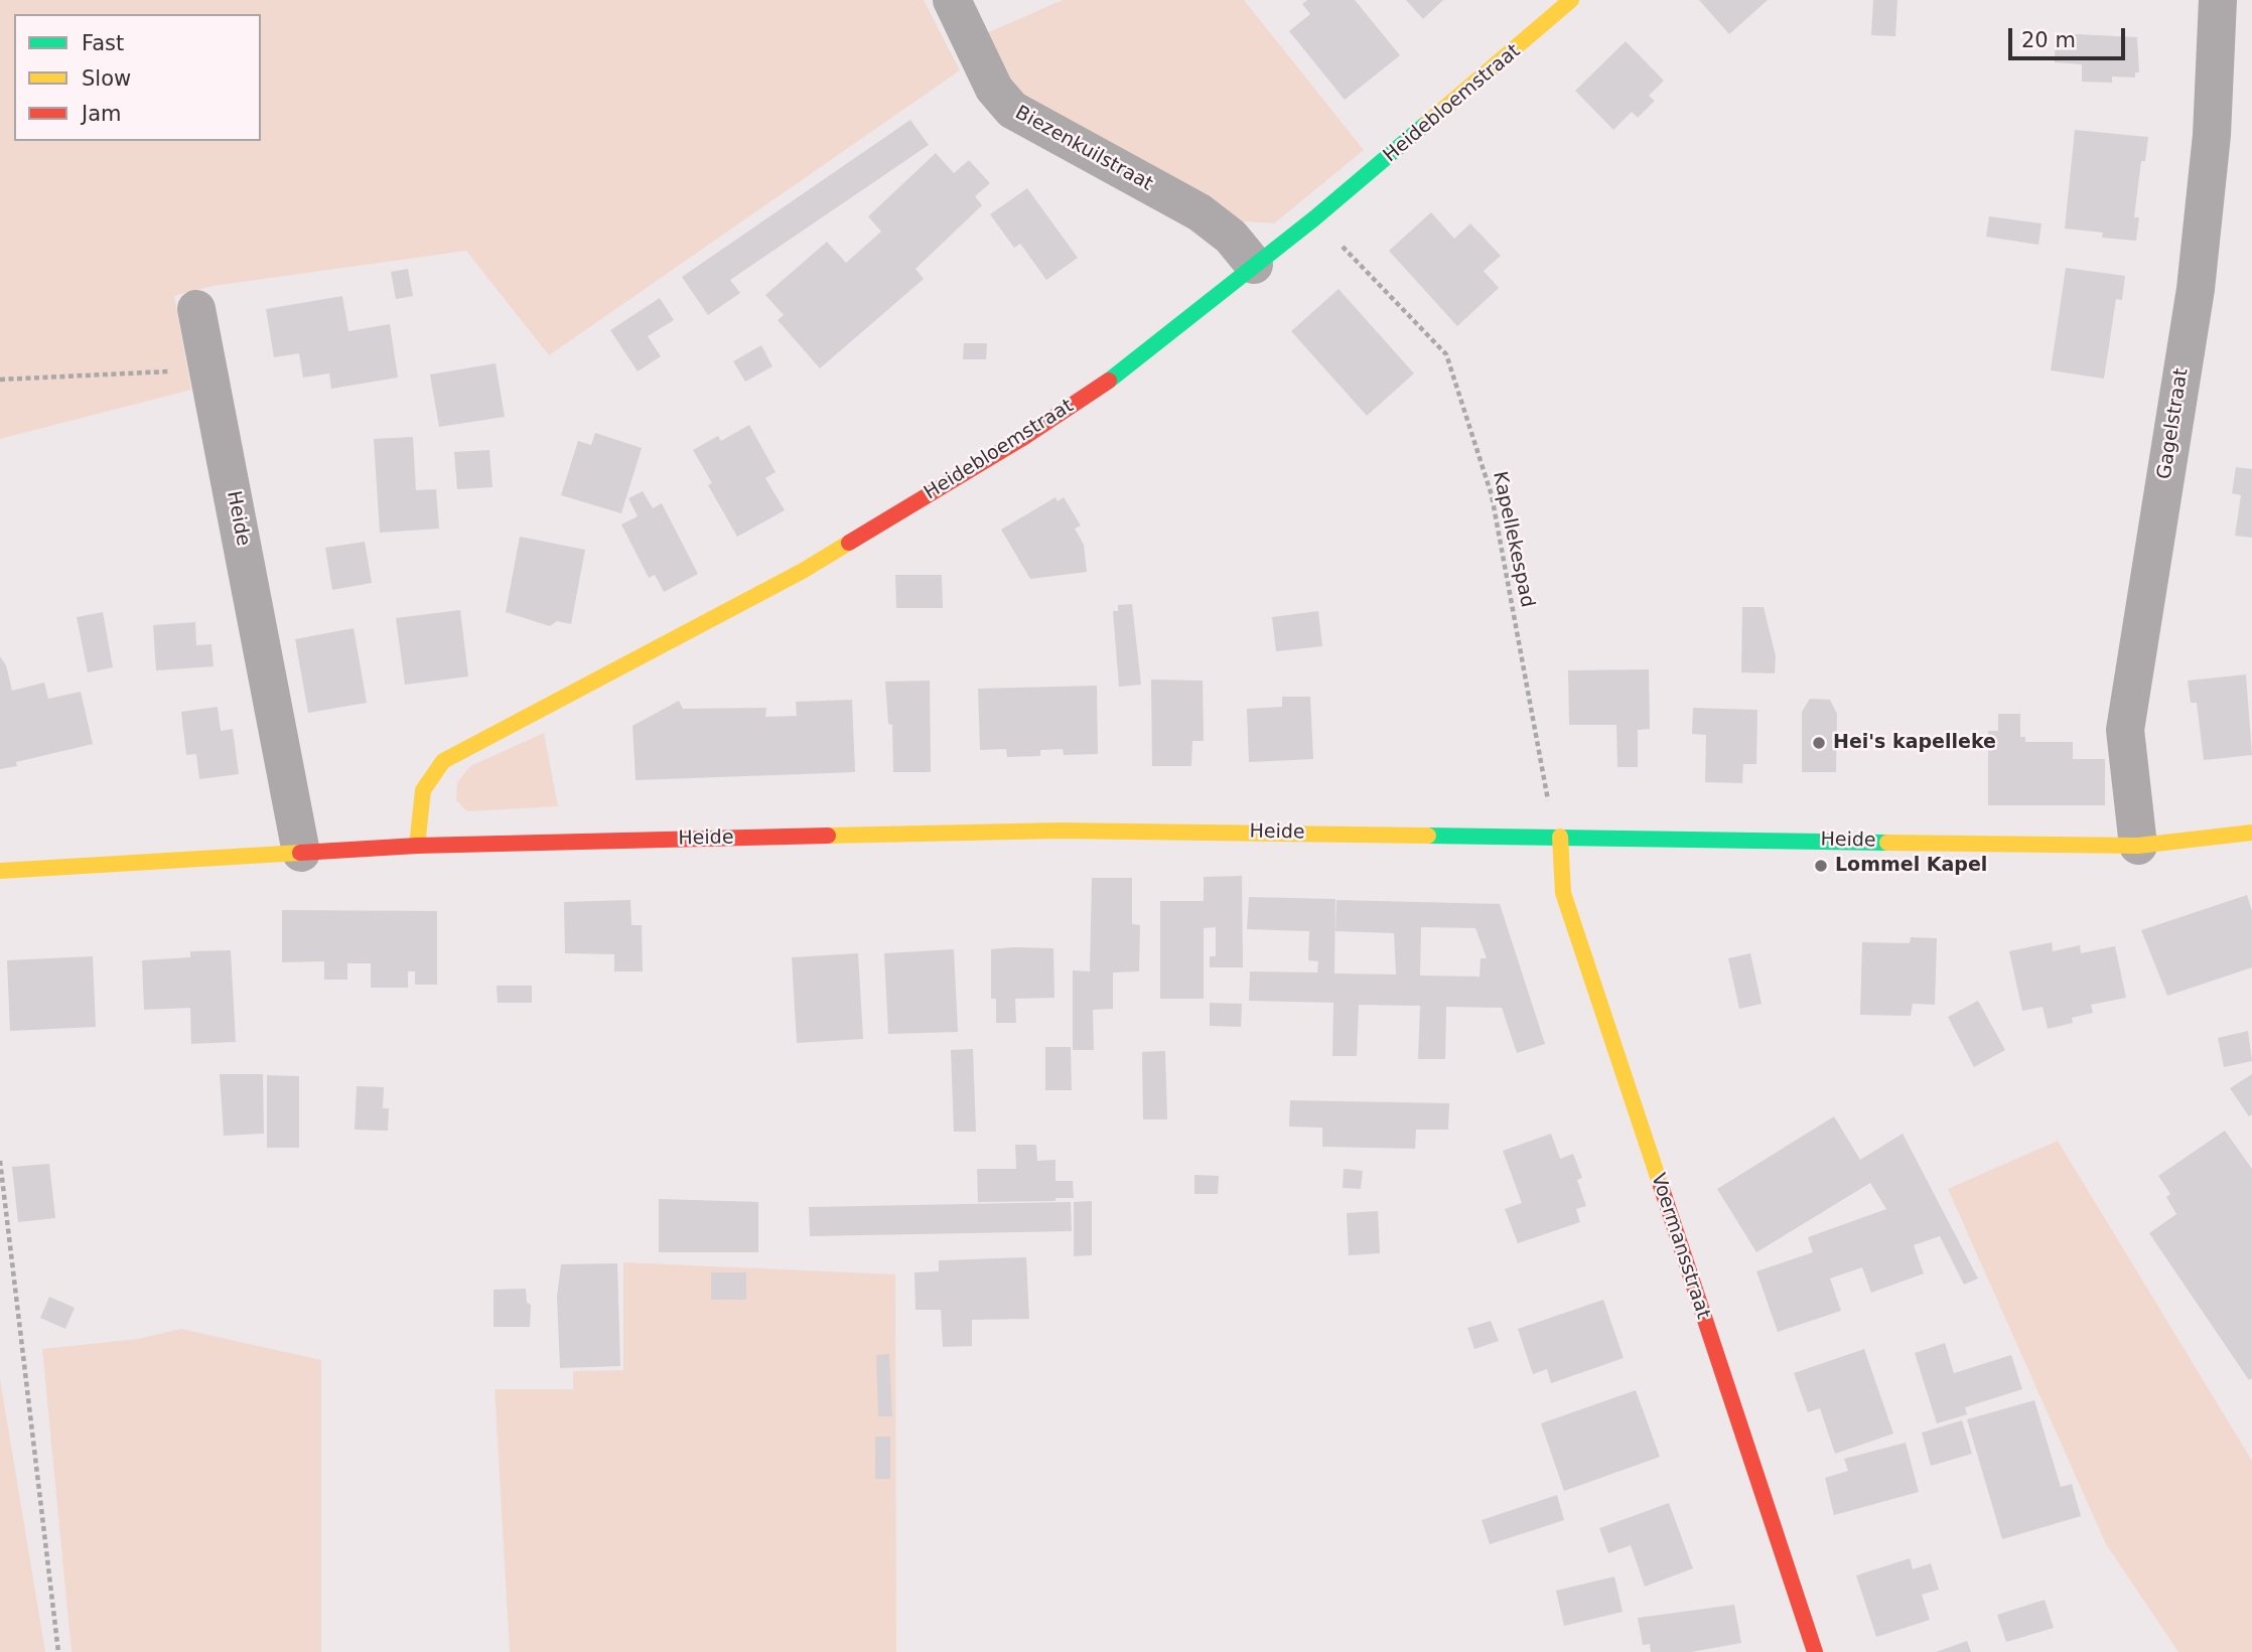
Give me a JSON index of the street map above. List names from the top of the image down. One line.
{"streets":{"street":["Heidebloemstraat","Biezenkuilstraat","Gagelstraat","Heide","Voermansstraat"],"path":["Kapellekespad"]},"crossings":[["Heidebloemstraat","Biezenkuilstraat"],["Heidebloemstraat","Heide"],["Heidebloemstraat","Kapellekespad"],["Gagelstraat","Heide"],["Heide","Kapellekespad"],["Heide","Voermansstraat"],["Kapellekespad","Voermansstraat"]],"places":["Hei's kapelleke","Lommel Kapel"],"legend":["Fast","Slow","Jam"],"scale_bar":"20 m"}
